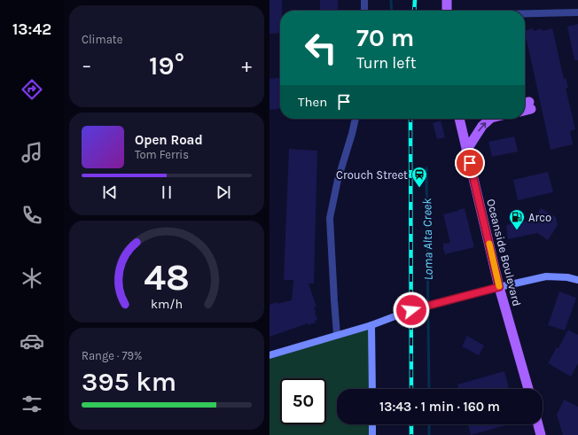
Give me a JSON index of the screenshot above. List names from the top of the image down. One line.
{"streets":{"main road":["Oceanside Boulevard"]},"water":["Loma Alta Creek"],"places":{"station":["Crouch Street"],"fuel station":["Arco"]},"page":{"tabs":"13:42","tile":["Climate",["Range · 79%","395 km"]],"turn":["70 m","Turn left"],"heat":["−","19°","+"],"then":"Then","song":["Open Road","Tom Ferris"],"limit":"50","trip":"13:43 · 1 min · 160 m","gauge":["48","km/h"]}}
